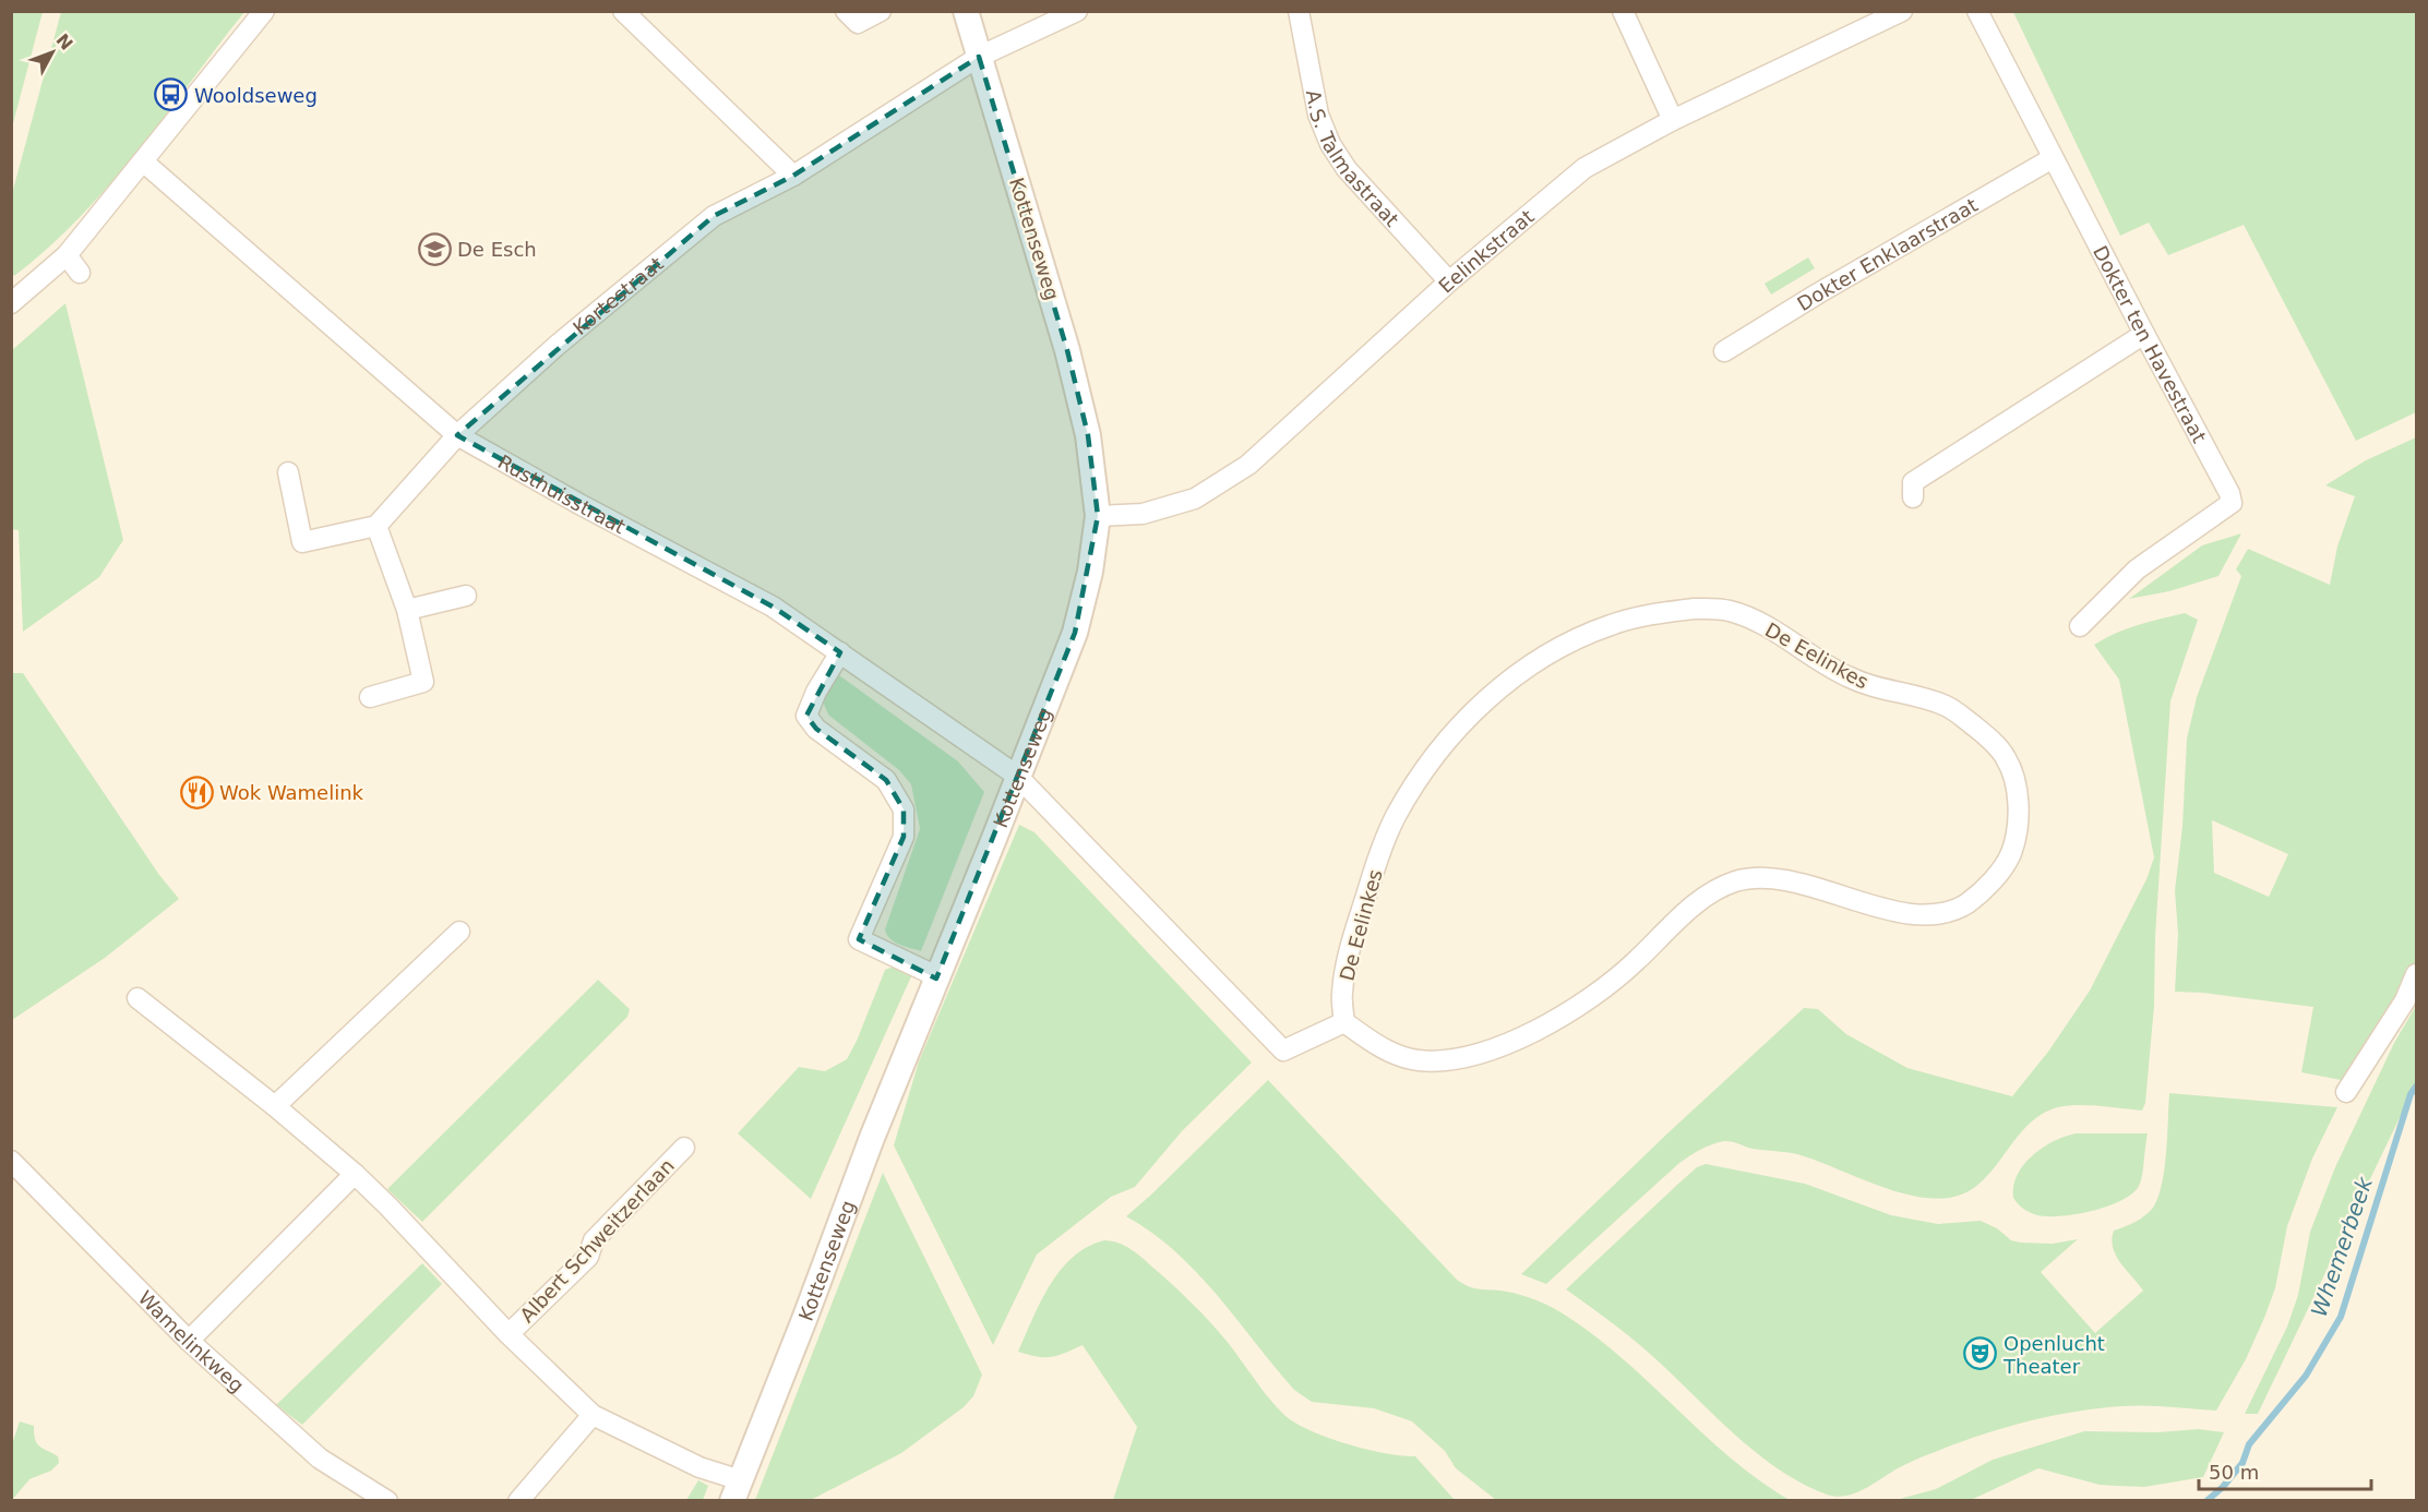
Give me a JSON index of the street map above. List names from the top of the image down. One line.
{"streets":{"street":["A.S. Talmastraat","Kottenseweg","Eelinkstraat","Dokter Enklaarstraat","Kortestraat","Dokter ten Havestraat","Rusthuisstraat","De Eelinkes","Albert Schweitzerlaan","Wamelinkweg"]},"crossings":[["A.S. Talmastraat","Eelinkstraat"],["Kottenseweg","Eelinkstraat"],["Kottenseweg","Kortestraat"],["Kottenseweg","Rusthuisstraat"],["Kottenseweg","Albert Schweitzerlaan"],["Dokter Enklaarstraat","Dokter ten Havestraat"],["Kortestraat","Rusthuisstraat"]],"water":["Whemerbeek"],"places":{"bus stop":["Wooldseweg"],"school or university":["De Esch"],"restaurant":["Wok Wamelink"],"theatre":["Openlucht Theater"]},"scale_bar":"50 m","north":"top right"}
